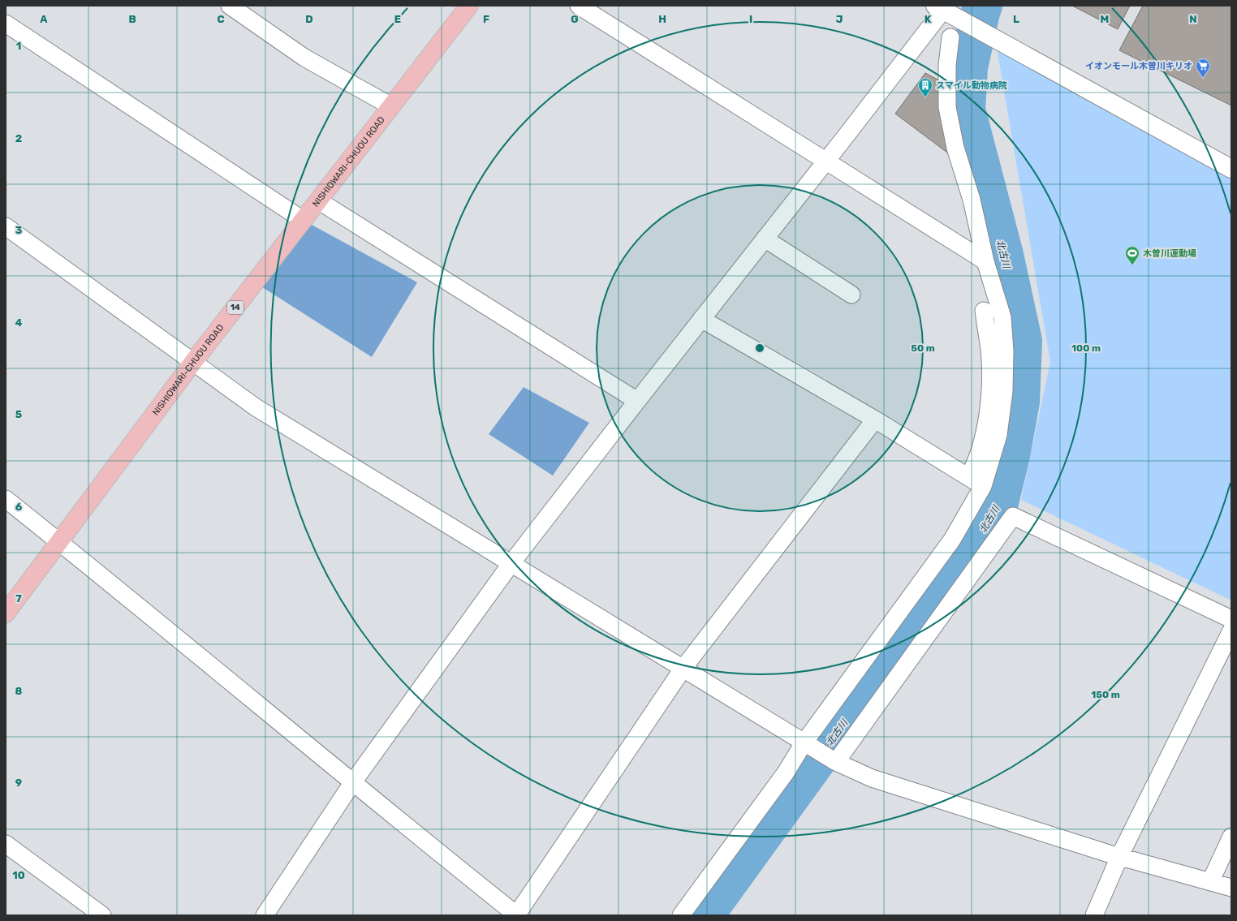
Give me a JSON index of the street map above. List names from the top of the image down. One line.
{"streets":{"main road":["NISHIOWARI-CHUOU ROAD","14"]},"water":["北古川"],"places":{"supermarket":["イオンモール木曽川キリオ"],"building":["スマイル動物病院"],"sports":["木曽川運動場"]},"grid":{"columns":["A","B","C","D","E","F","G","H","I","J","K","L","M","N"],"rows":["1","2","3","4","5","6","7","8","9","10"]},"rings":["50 m","100 m","150 m"]}
